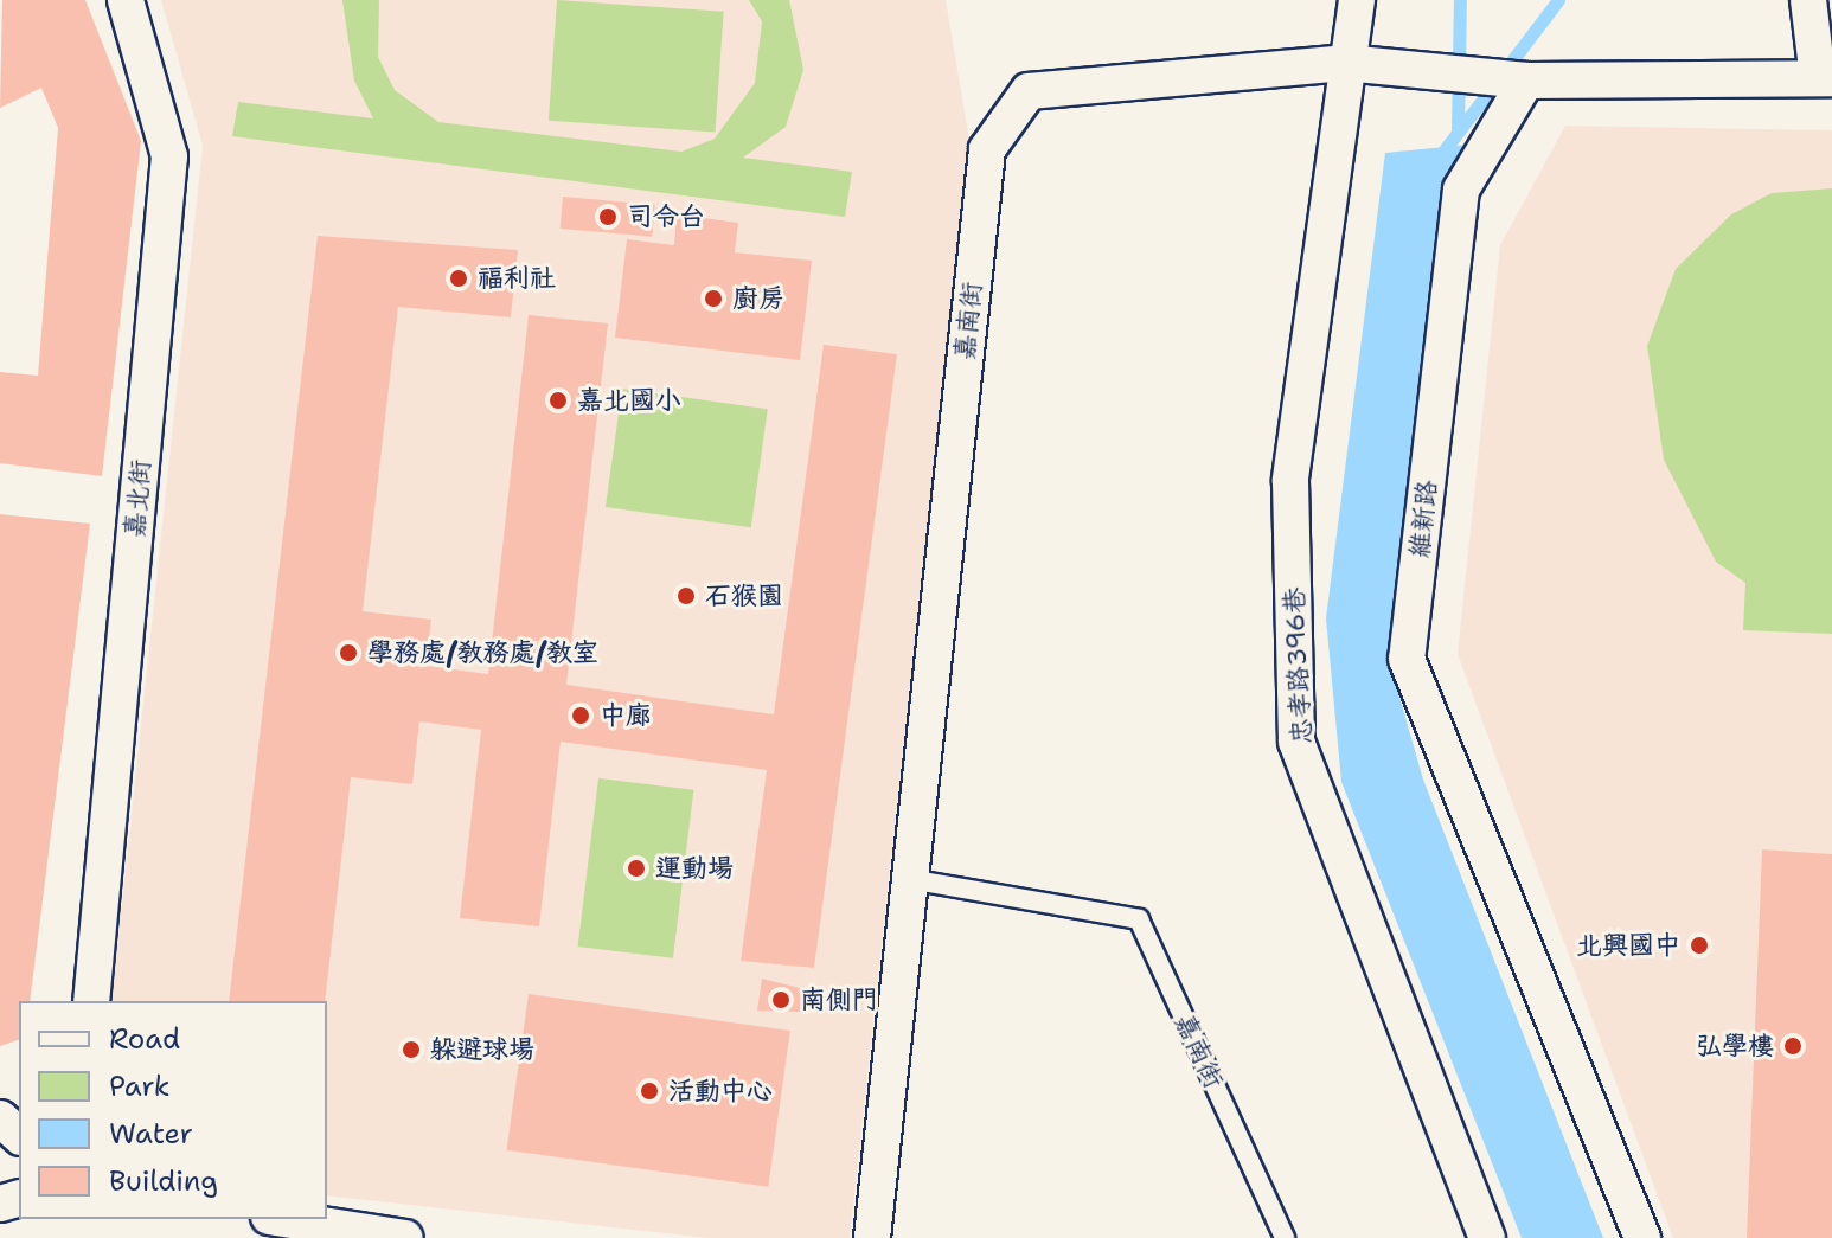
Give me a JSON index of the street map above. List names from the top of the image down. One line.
{"streets":{"street":["嘉南街","嘉北街","維新路","忠孝路396巷"]},"crossings":[["嘉南街","維新路"],["嘉南街","忠孝路396巷"]],"places":["司令台","福利社","廚房","嘉北國小","石猴園","學務處/教務處/教室","中廊","運動場","北興國中","南側門","弘學樓","躲避球場","活動中心"],"legend":["Road","Park","Water","Building"]}
